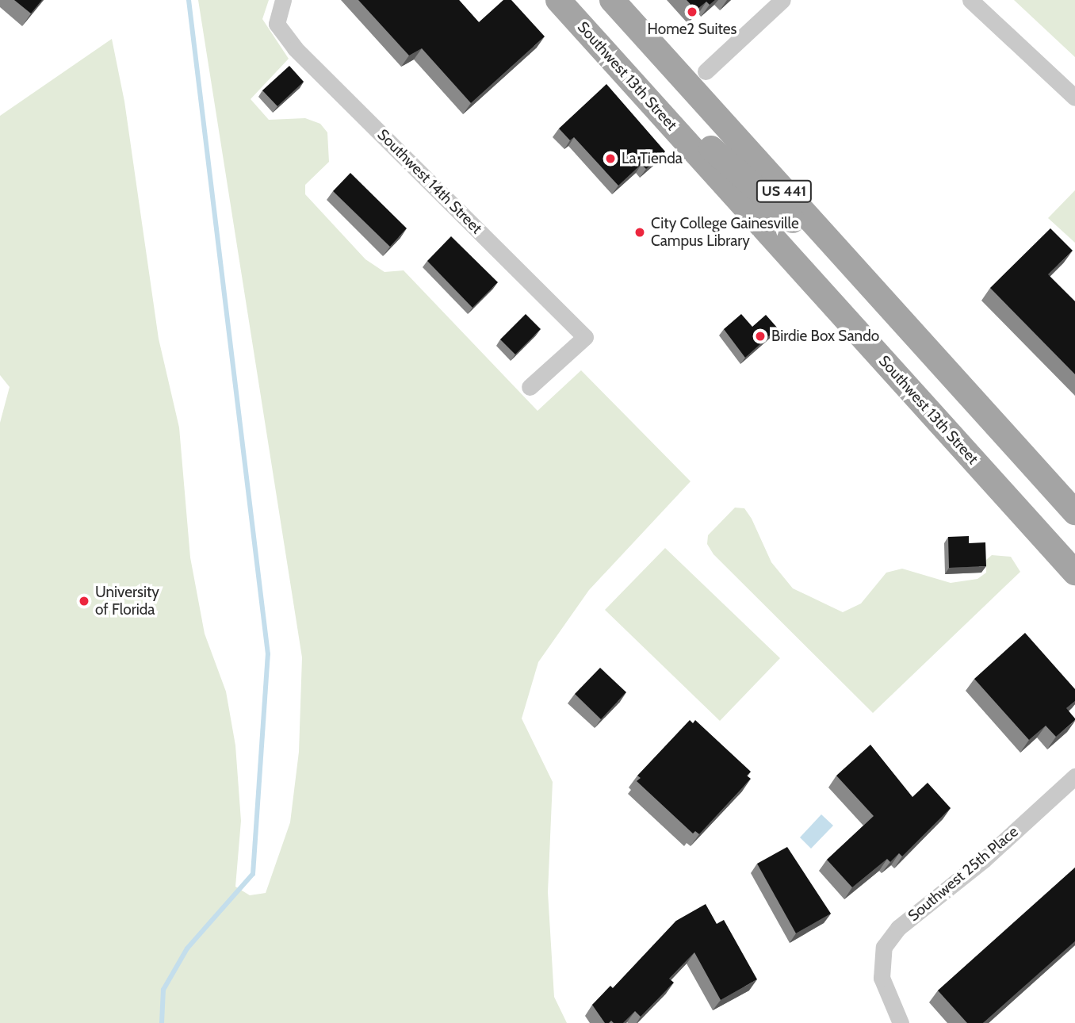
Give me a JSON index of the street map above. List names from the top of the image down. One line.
{"streets":{"main road":["Southwest 13th Street","US 441"],"street":["Southwest 14th Street","Southwest 25th Place"]},"places":["Home2 Suites","La Tienda","City College Gainesville Campus Library","Birdie Box Sando","University of Florida"]}
